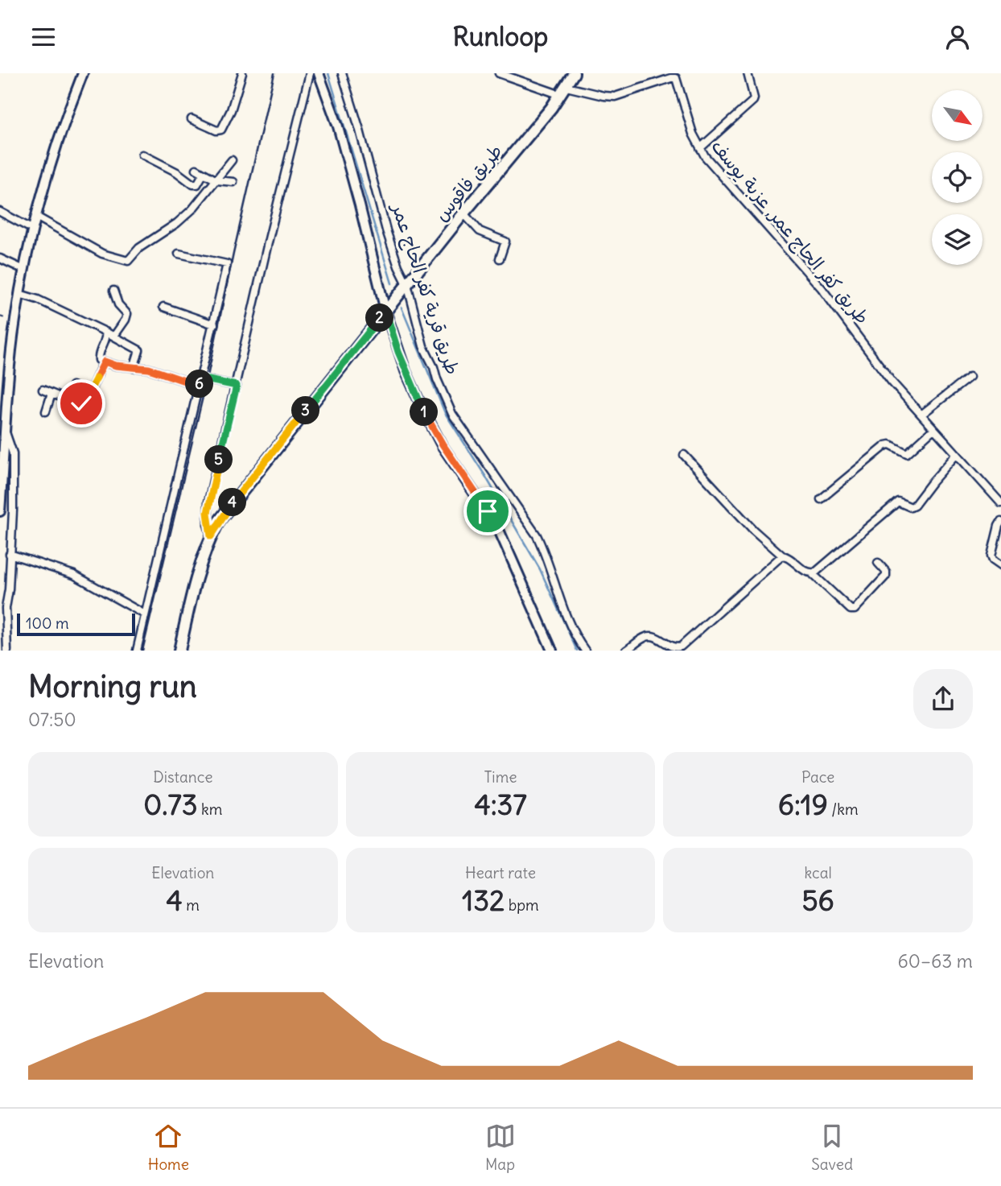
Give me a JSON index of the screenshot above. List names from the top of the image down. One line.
{"streets":{"main road":["طريق فاقوس"],"street":["طريق كفر الحاج عمر, عزبة يوسف","طريق قرية كفر الحاج عمر"]},"crossings":[["طريق فاقوس","طريق كفر الحاج عمر, عزبة يوسف"],["طريق فاقوس","طريق قرية كفر الحاج عمر"]],"scale_bar":"100 m","north":"bottom right","page":{"header":"Runloop","pins":["2","6","3","1","5","4"],"scale":"100 m","heading":["Morning run","07:50"],"stats":[["Distance","0.73 km"],["Time","4:37"],["Pace","6:19 /km"],["Elevation","4 m"],["Heart rate","132 bpm"],["kcal","56"]],"chart":["Elevation","60–63 m"],"tabs":["Home","Map","Saved"]}}
